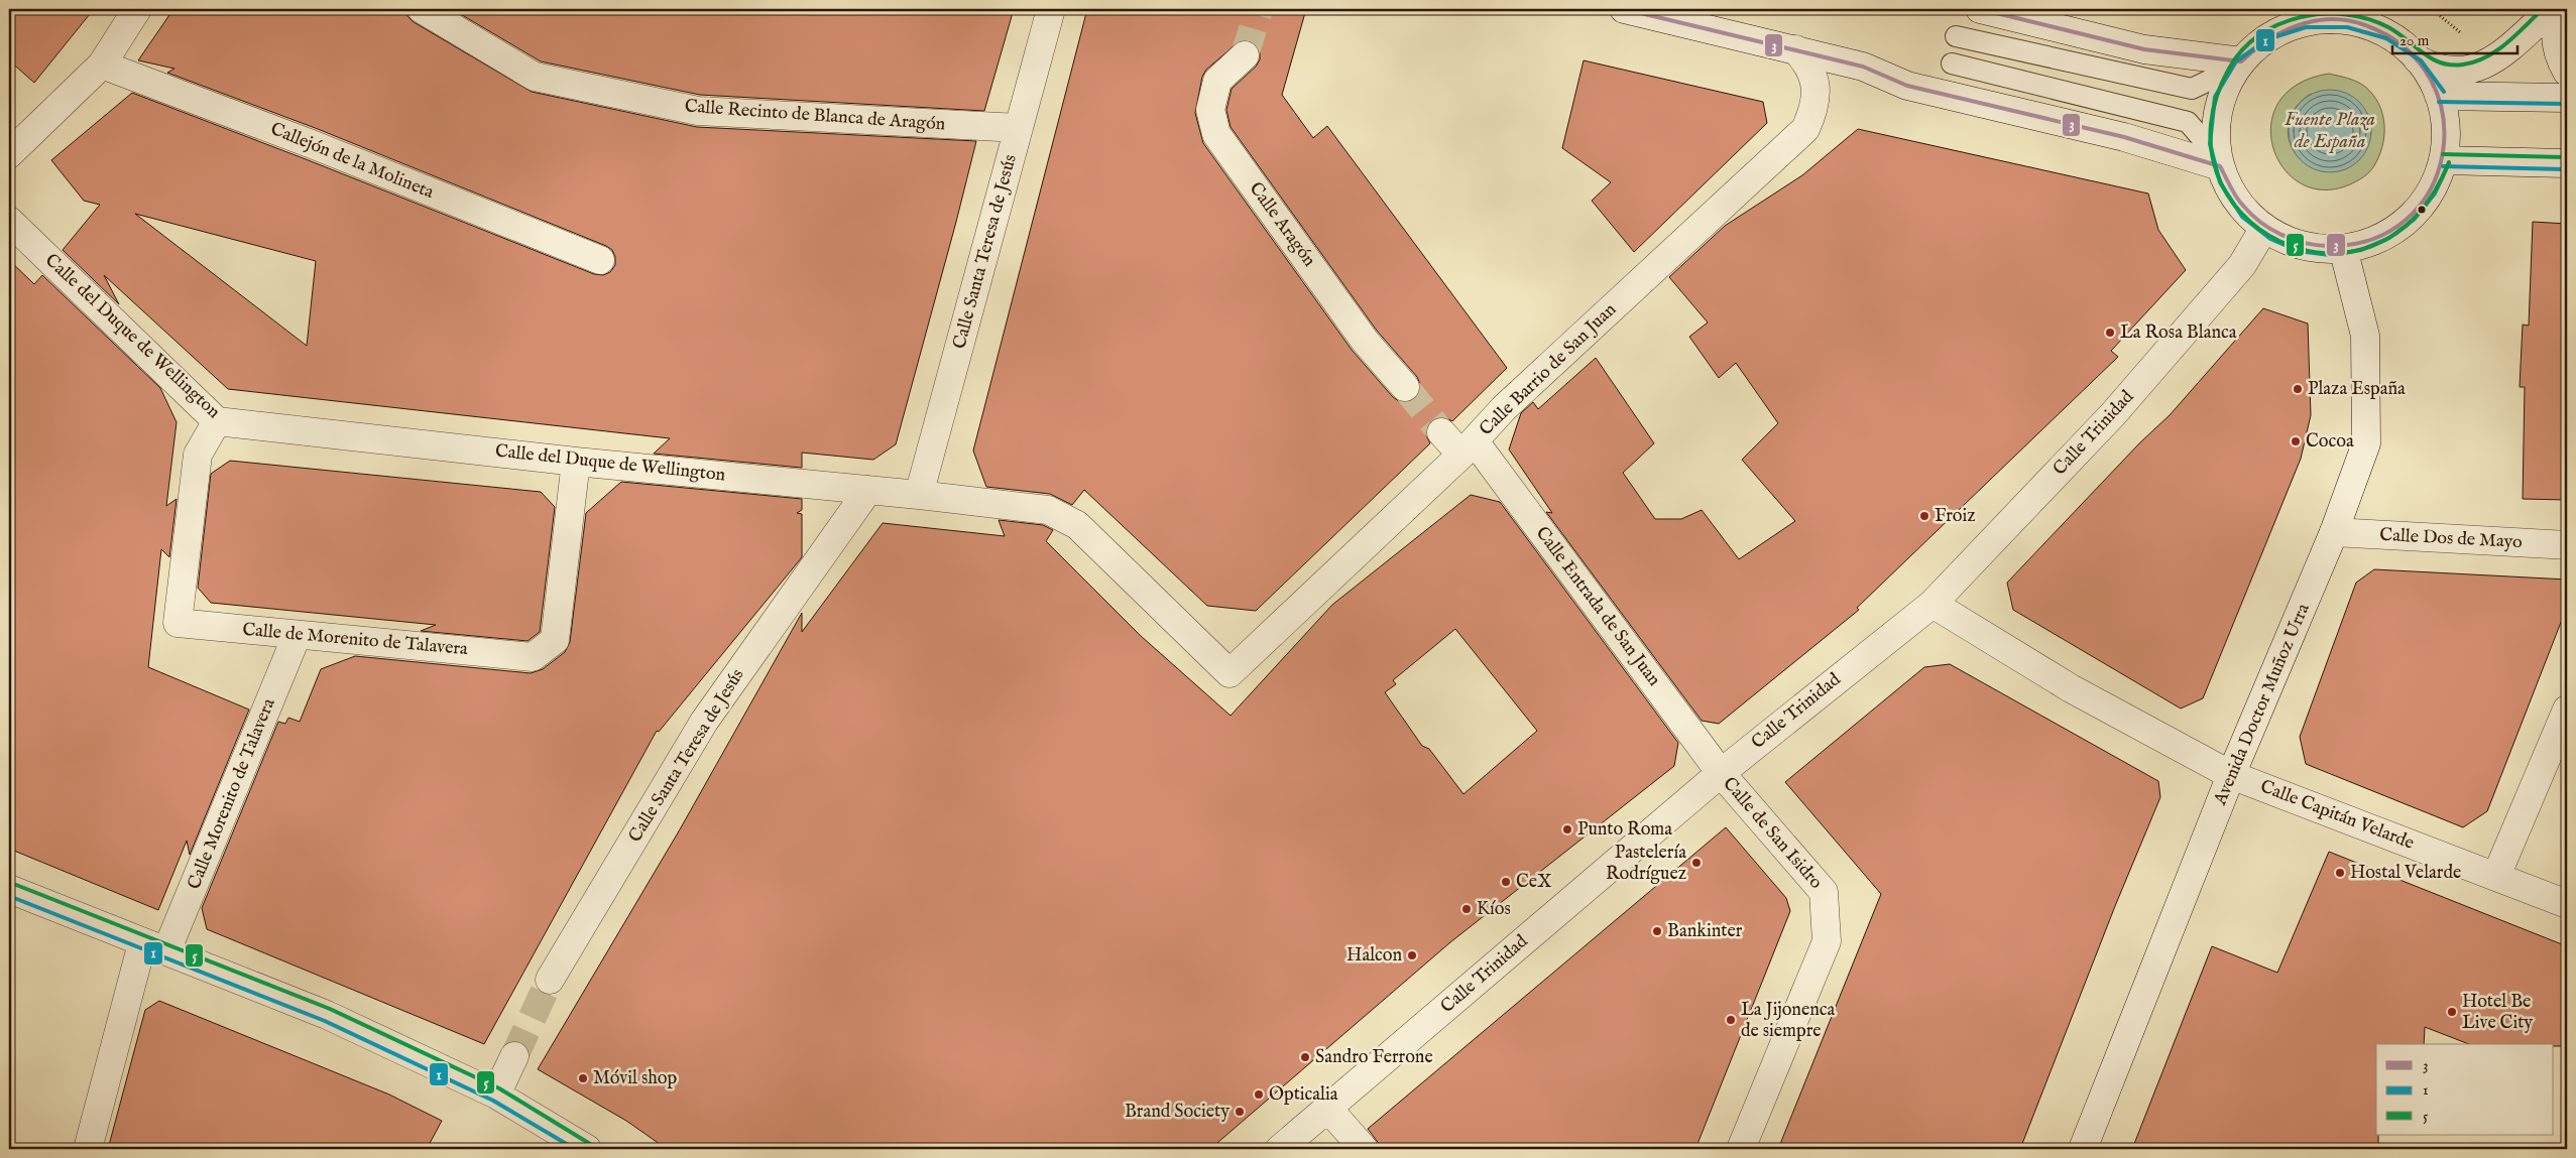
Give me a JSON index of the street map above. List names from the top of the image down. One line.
{"streets":{"street":["Calle Recinto de Blanca de Aragón","Callejón de la Molineta","Calle Aragón","Calle Santa Teresa de Jesús","Calle del Duque de Wellington","Calle Barrio de San Juan","Calle Trinidad","Calle Dos de Mayo","Calle Entrada de San Juan","Calle de Morenito de Talavera","Avenida Doctor Muñoz Urra","Calle Morenito de Talavera","Calle Capitán Velarde","Calle de San Isidro"]},"crossings":[["Calle Recinto de Blanca de Aragón","Calle Santa Teresa de Jesús"],["Calle Santa Teresa de Jesús","Calle del Duque de Wellington"],["Calle del Duque de Wellington","Calle Barrio de San Juan"],["Calle del Duque de Wellington","Calle de Morenito de Talavera"],["Calle Barrio de San Juan","Calle Entrada de San Juan"],["Calle Trinidad","Calle Entrada de San Juan"],["Calle Trinidad","Calle Capitán Velarde"],["Calle Trinidad","Calle de San Isidro"],["Calle Dos de Mayo","Avenida Doctor Muñoz Urra"],["Calle Entrada de San Juan","Calle de San Isidro"],["Calle de Morenito de Talavera","Calle Morenito de Talavera"],["Avenida Doctor Muñoz Urra","Calle Capitán Velarde"]],"water":["Fuente Plaza de España"],"places":["La Rosa Blanca","Plaza España","Cocoa","Froiz","Punto Roma","Pastelería Rodríguez","Hostal Velarde","CeX","Kíos","Bankinter","Halcon","Hotel Be Live City","La Jijonenca de siempre","Sandro Ferrone","Móvil shop","Opticalia","Brand Society"],"lines":["transit line 3","transit line 5","transit line 1"],"legend":["3","1","5"],"scale_bar":"20 m"}
